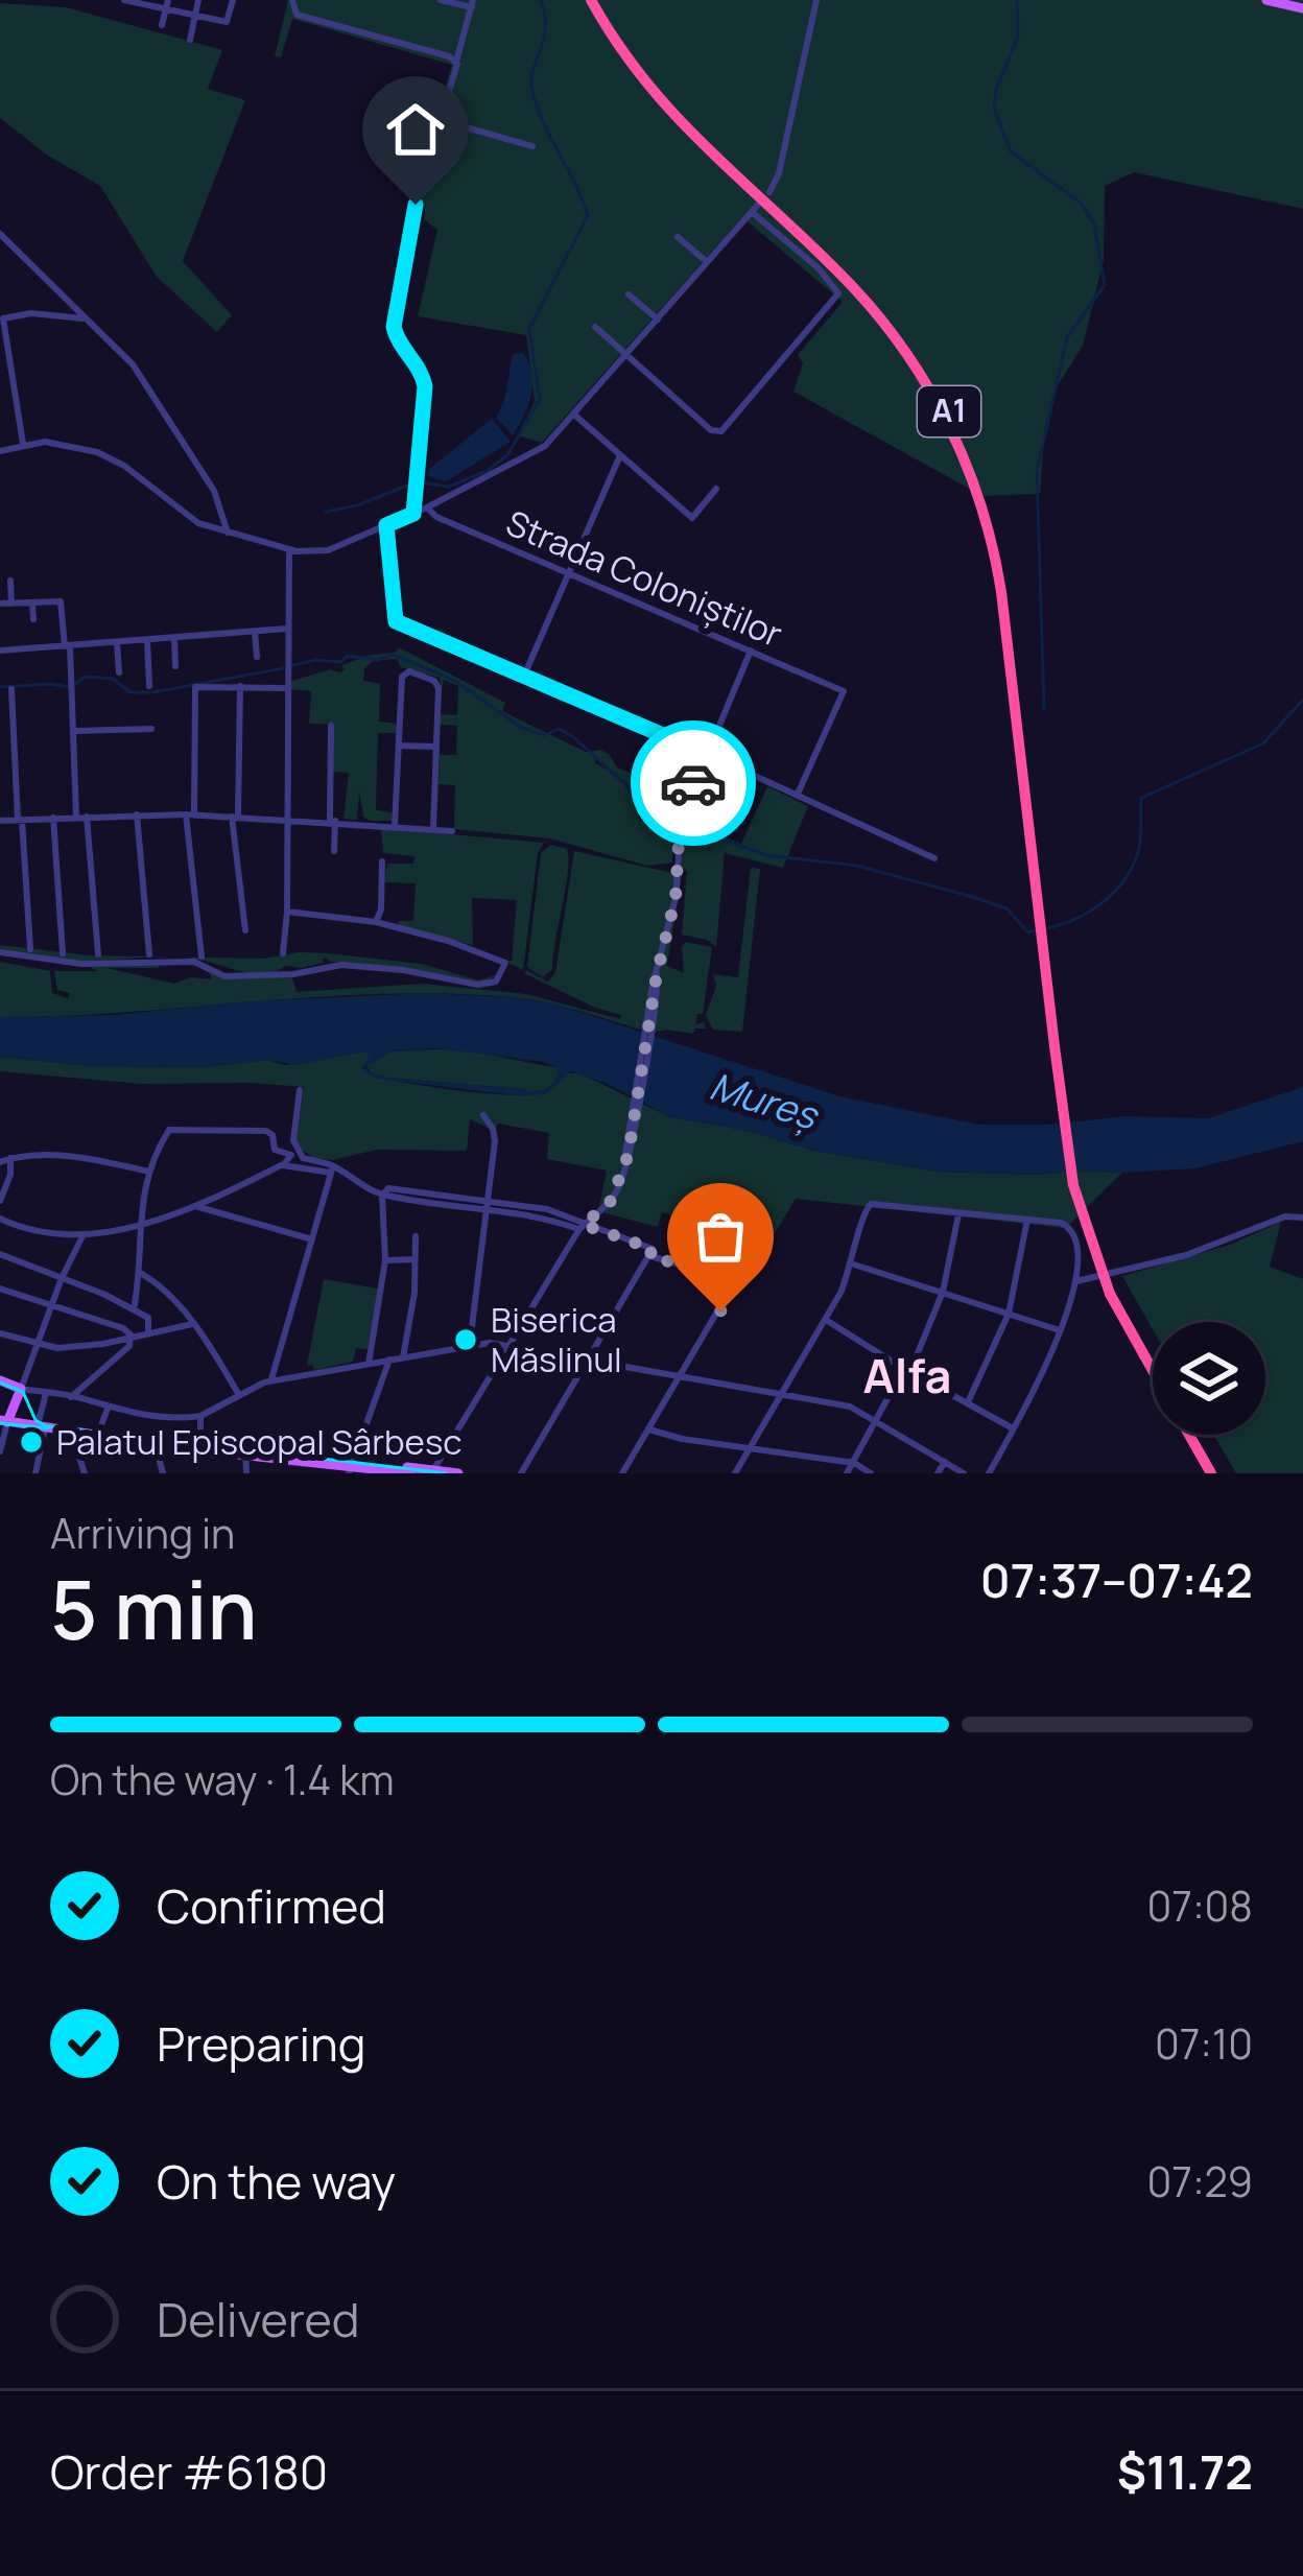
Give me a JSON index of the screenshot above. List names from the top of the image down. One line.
{"streets":{"highway":["A1"],"street":["Strada Coloniștilor"]},"districts":["Alfa"],"water":["Mureș"],"places":["Biserica Măslinul","Palatul Episcopal Sârbesc"],"page":{"heading":["5 min","Arriving in","07:37–07:42"],"panel":["Order #6180","$11.72"],"bar":"On the way · 1.4 km","list":[["Confirmed","07:08"],["Preparing","07:10"],["On the way","07:29"],"Delivered"]}}
